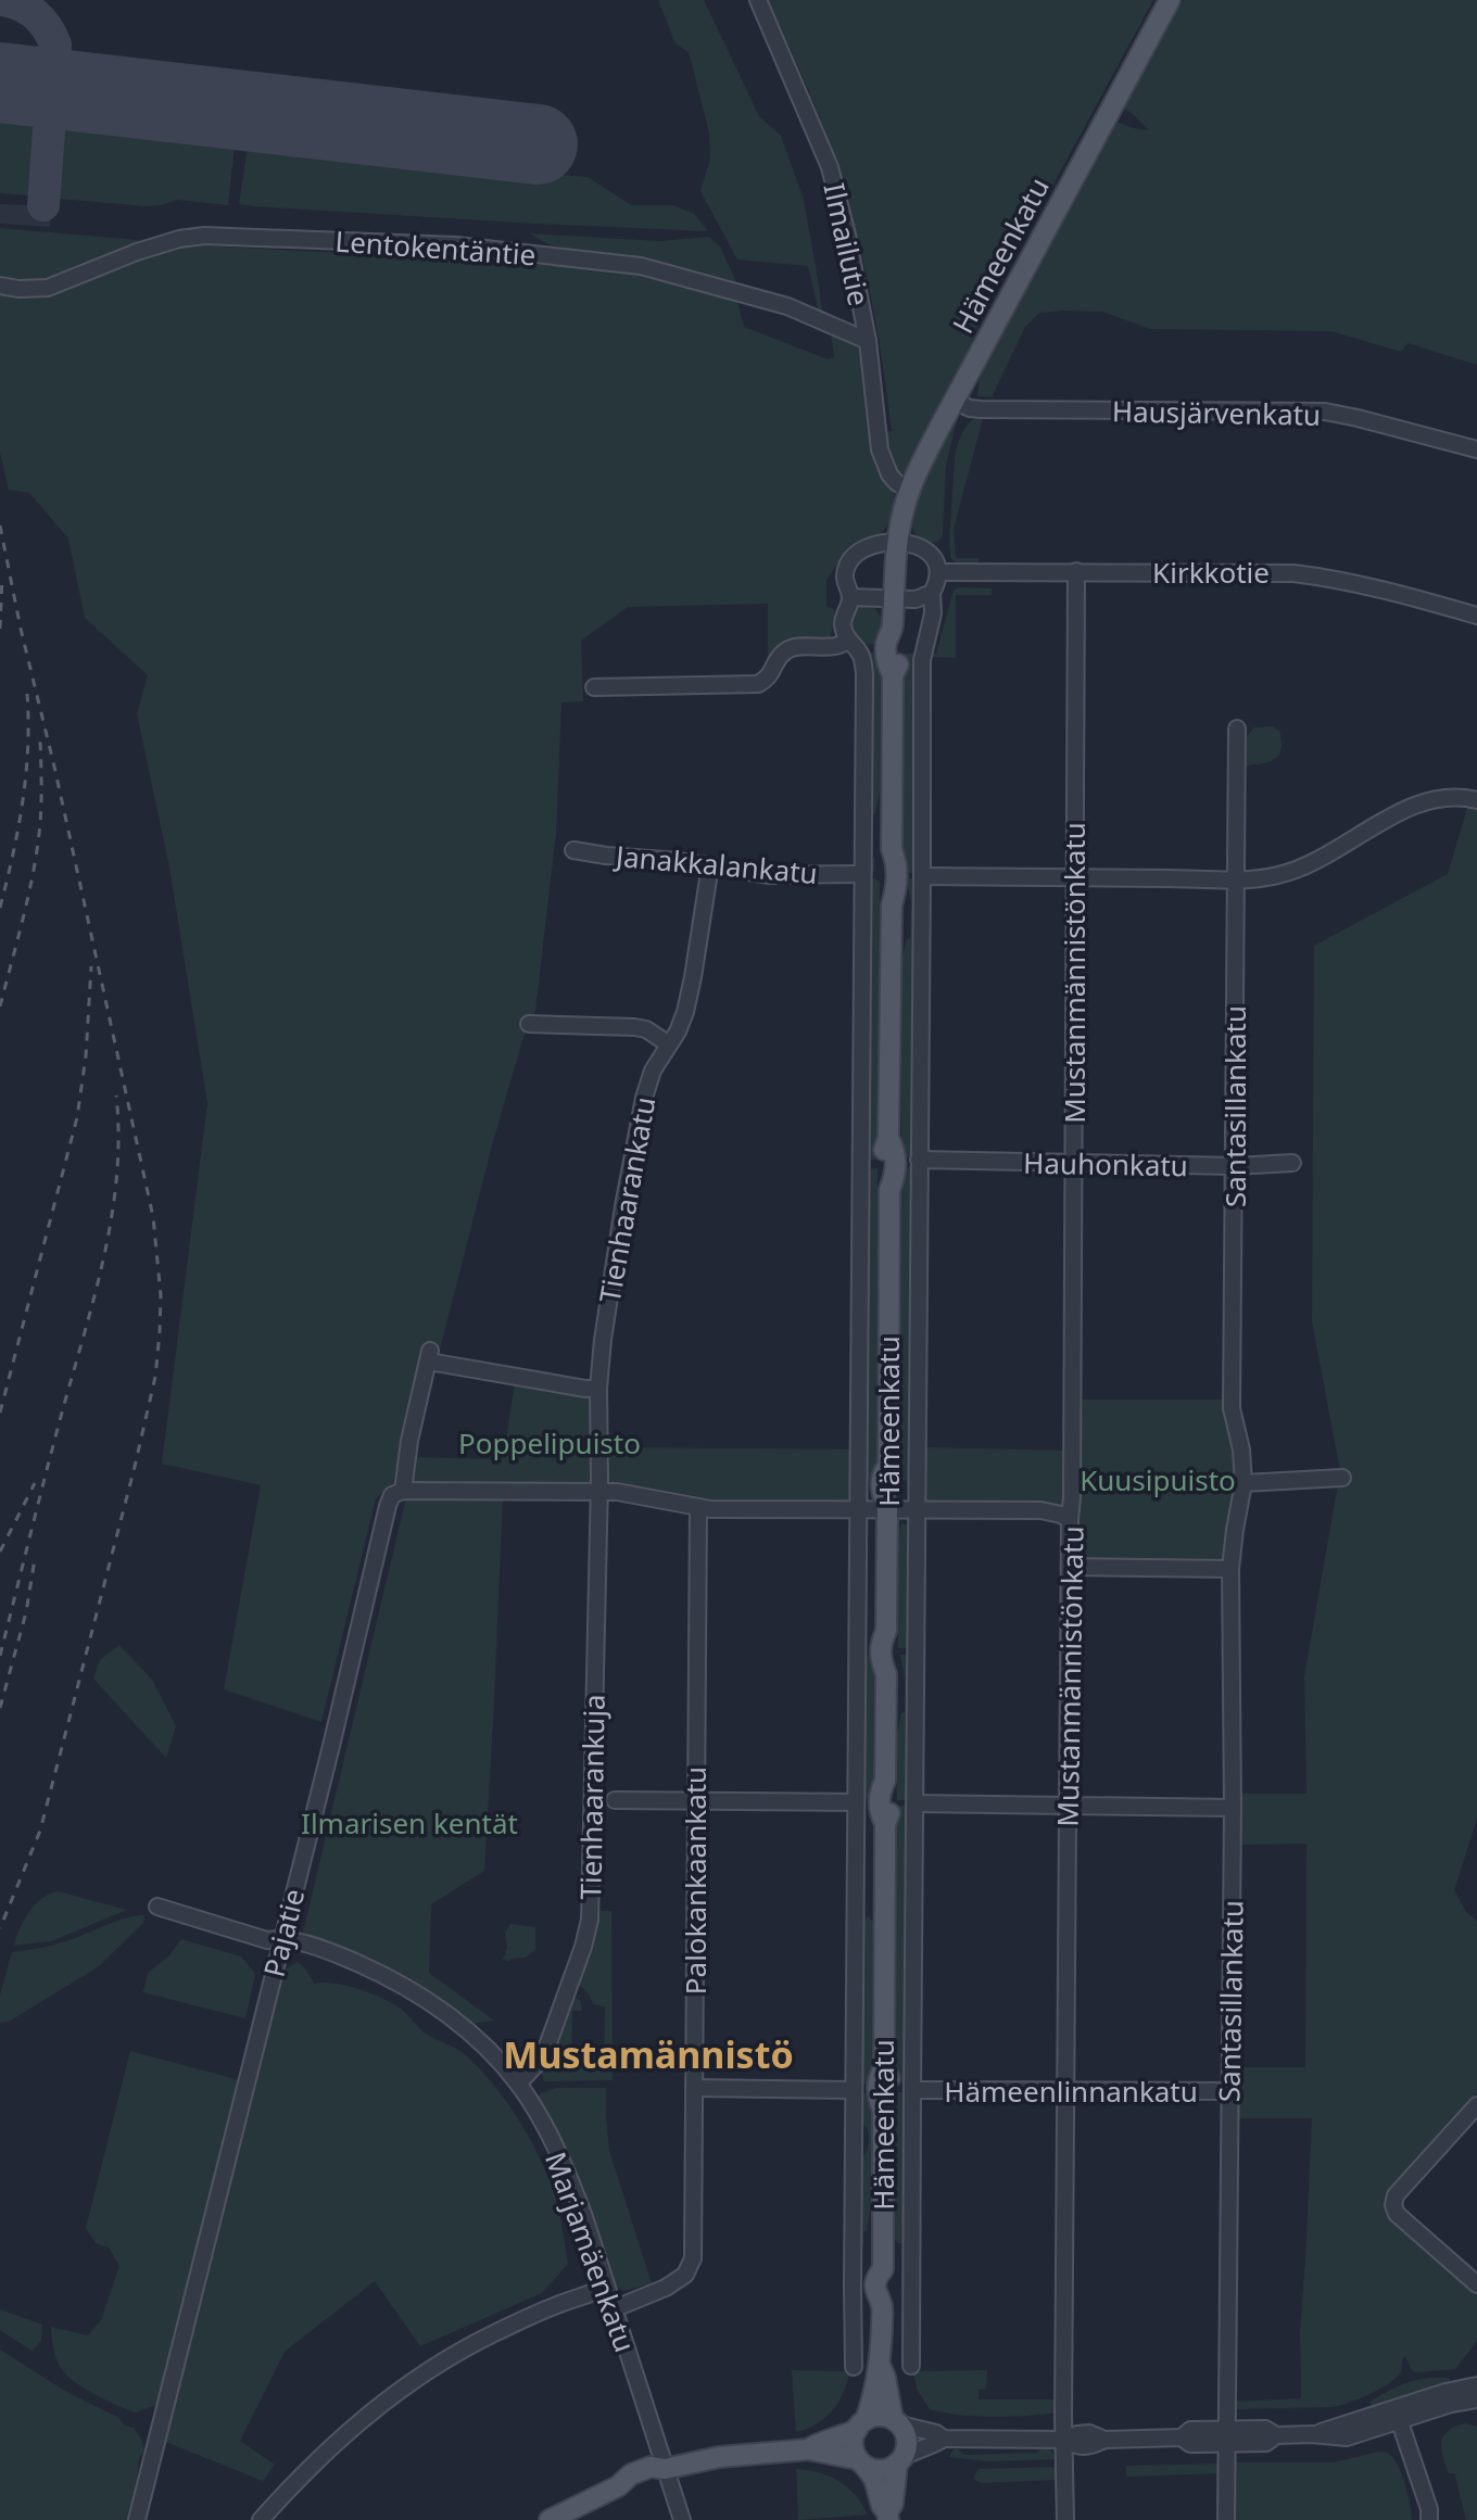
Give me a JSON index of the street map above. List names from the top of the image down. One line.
{"streets":{"main road":["Hämeenkatu"],"street":["Ilmailutie","Lentokentäntie","Hausjärvenkatu","Kirkkotie","Janakkalankatu","Mustanmännistönkatu","Santasillankatu","Hauhonkatu","Tienhaarankatu","Tienhaarankuja","Palokankaankatu","Pajatie","Hämeenlinnankatu","Marjamäenkatu"]},"crossings":[["Ilmailutie","Lentokentäntie"],["Ilmailutie","Hämeenkatu"],["Hämeenkatu","Hausjärvenkatu"],["Hämeenkatu","Kirkkotie"],["Hämeenkatu","Janakkalankatu"],["Hämeenkatu","Hauhonkatu"],["Hämeenkatu","Hämeenlinnankatu"],["Kirkkotie","Mustanmännistönkatu"],["Janakkalankatu","Tienhaarankatu"],["Mustanmännistönkatu","Hauhonkatu"],["Mustanmännistönkatu","Hämeenlinnankatu"],["Santasillankatu","Hauhonkatu"],["Santasillankatu","Hämeenlinnankatu"],["Tienhaarankatu","Tienhaarankuja"],["Tienhaarankatu","Pajatie"],["Tienhaarankuja","Marjamäenkatu"],["Palokankaankatu","Marjamäenkatu"],["Pajatie","Marjamäenkatu"]],"districts":["Mustamännistö"],"parks":["Poppelipuisto","Kuusipuisto","Ilmarisen kentät"]}
